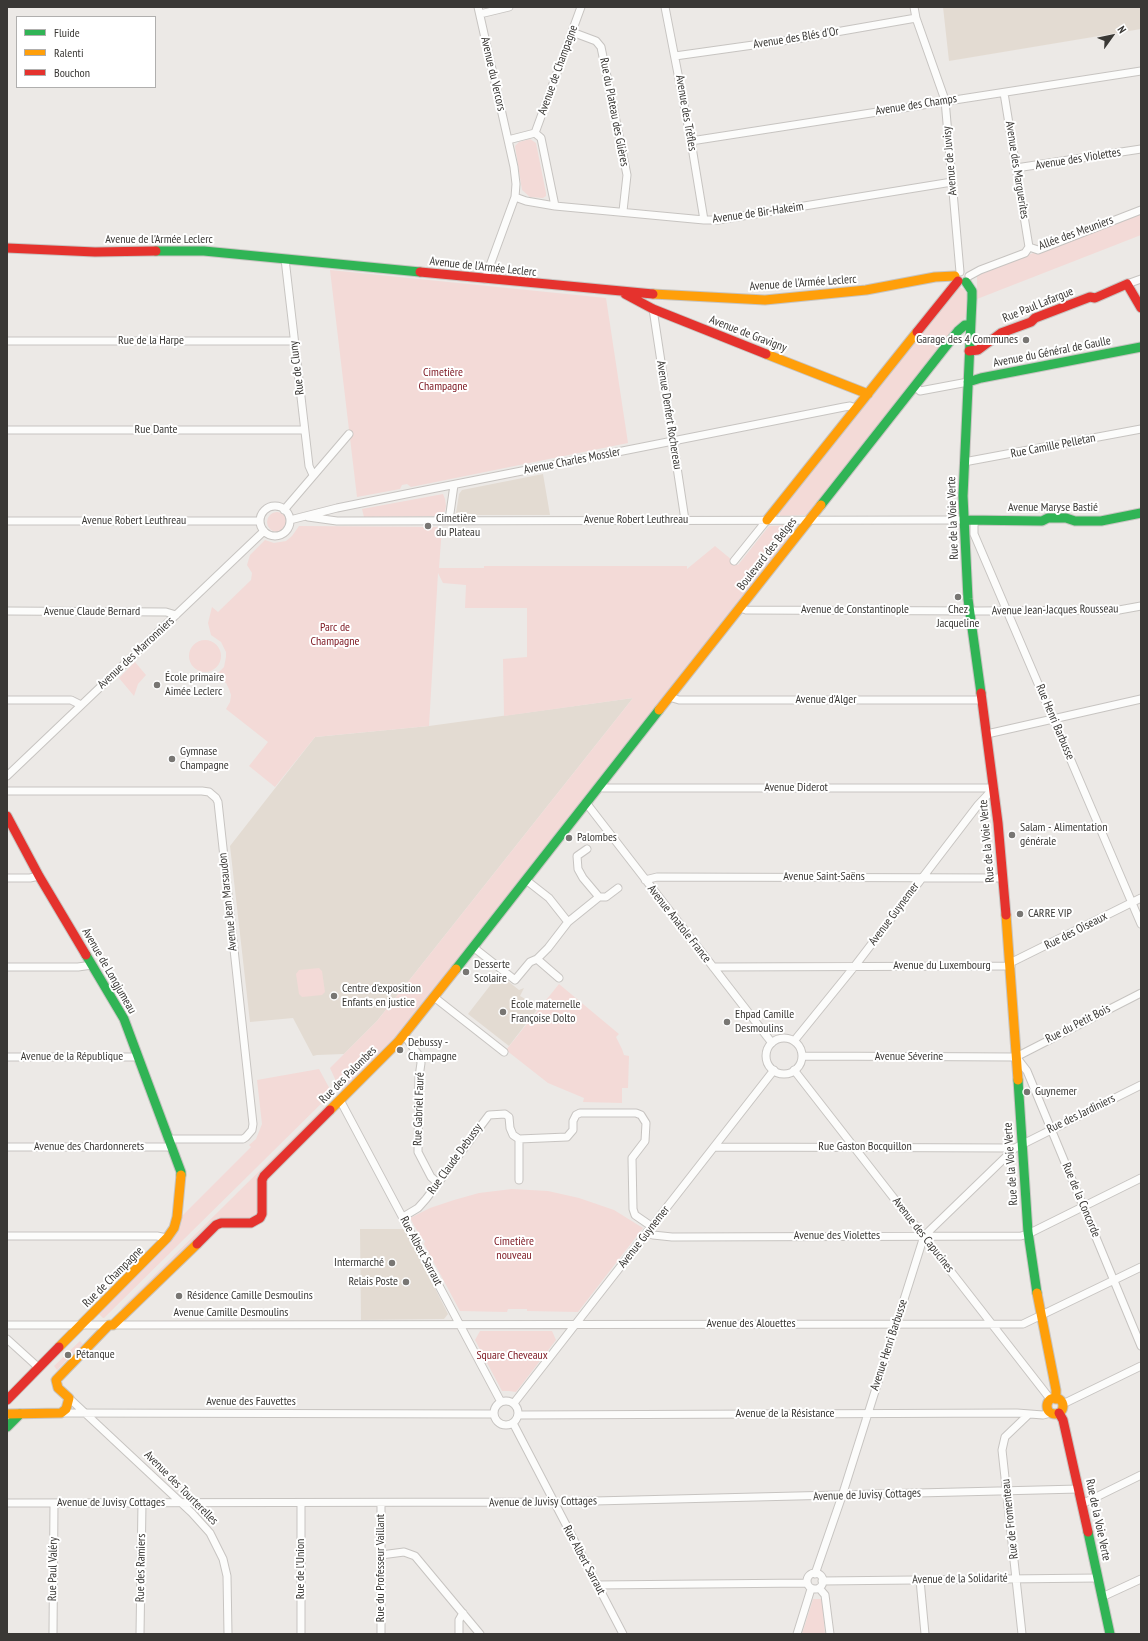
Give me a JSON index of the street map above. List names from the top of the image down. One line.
{"streets":{"street":["Avenue des Blés d'Or","Avenue de Champagne","Avenue du Vercors","Avenue des Champs","Rue du Plateau des Glières","Avenue des Trèfles","Avenue des Violettes","Avenue de Juvisy","Avenue des Marguerites","Avenue de Bir-Hakeim","Allée des Meuniers","Avenue de l'Armée Leclerc","Rue Paul Lafargue","Avenue de Gravigny","Rue de la Harpe","Avenue du Général de Gaulle","Rue de Cluny","Avenue Denfert Rochereau","Rue Dante","Rue Camille Pelletan","Avenue Charles Mossler","Avenue Maryse Bastié","Rue de la Voie Verte","Avenue Robert Leuthreau","Boulevard des Belges","Avenue de Constantinople","Avenue Jean-Jacques Rousseau","Avenue Claude Bernard","Avenue des Marronniers","Avenue d'Alger","Rue Henri Barbusse","Avenue Diderot","Avenue Saint-Saëns","Avenue Jean Marsaudon","Avenue Guynemer","Avenue Anatole France","Rue des Oiseaux","Avenue du Luxembourg","Avenue de Longjumeau","Rue du Petit Bois","Avenue de la République","Avenue Séverine","Rue des Palombes","Rue Gabriel Fauré","Rue des Jardiniers","Avenue des Chardonnerets","Rue Gaston Bocquillon","Rue Claude Debussy","Rue de la Concorde","Avenue des Capucines","Rue Albert Sarraut","Rue de Champagne","Avenue Camille Desmoulins","Avenue des Alouettes","Avenue Henri Barbusse","Avenue des Fauvettes","Avenue de la Résistance","Avenue des Tourterelles","Avenue de Juvisy Cottages","Rue de Fromenteau","Rue des Ramiers","Rue du Professeur Vaillant","Rue Paul Valéry","Rue de l'Union","Avenue de la Solidarité"]},"crossings":[["Avenue des Blés d'Or","Avenue des Trèfles"],["Avenue des Blés d'Or","Avenue de Juvisy"],["Avenue de Champagne","Rue du Plateau des Glières"],["Avenue du Vercors","Avenue de Bir-Hakeim"],["Avenue des Champs","Avenue des Trèfles"],["Avenue des Champs","Avenue de Juvisy"],["Avenue des Champs","Avenue des Marguerites"],["Rue du Plateau des Glières","Avenue de Bir-Hakeim"],["Avenue des Trèfles","Avenue de Bir-Hakeim"],["Avenue des Violettes","Avenue des Marguerites"],["Avenue des Violettes","Rue de la Voie Verte"],["Avenue des Violettes","Avenue Guynemer"],["Avenue des Violettes","Avenue des Capucines"],["Avenue des Violettes","Avenue Henri Barbusse"],["Avenue de Juvisy","Avenue de Bir-Hakeim"],["Avenue de Juvisy","Allée des Meuniers"],["Avenue de Juvisy","Avenue de l'Armée Leclerc"],["Avenue de Juvisy","Rue de la Voie Verte"],["Avenue de Juvisy","Boulevard des Belges"],["Avenue des Marguerites","Allée des Meuniers"],["Allée des Meuniers","Avenue de l'Armée Leclerc"],["Allée des Meuniers","Rue de la Voie Verte"],["Allée des Meuniers","Boulevard des Belges"],["Avenue de l'Armée Leclerc","Avenue de Gravigny"],["Avenue de l'Armée Leclerc","Rue de Cluny"],["Avenue de l'Armée Leclerc","Rue de la Voie Verte"],["Avenue de l'Armée Leclerc","Boulevard des Belges"],["Rue Paul Lafargue","Rue de la Voie Verte"],["Avenue de Gravigny","Avenue Denfert Rochereau"],["Avenue de Gravigny","Boulevard des Belges"],["Rue de la Harpe","Rue de Cluny"],["Avenue du Général de Gaulle","Rue de la Voie Verte"],["Rue de Cluny","Rue Dante"],["Avenue Denfert Rochereau","Avenue Charles Mossler"],["Avenue Denfert Rochereau","Avenue Robert Leuthreau"],["Rue Camille Pelletan","Rue de la Voie Verte"],["Avenue Charles Mossler","Avenue Robert Leuthreau"],["Avenue Charles Mossler","Boulevard des Belges"],["Avenue Charles Mossler","Avenue des Marronniers"],["Avenue Maryse Bastié","Rue de la Voie Verte"],["Avenue Maryse Bastié","Avenue Robert Leuthreau"],["Avenue Maryse Bastié","Rue Henri Barbusse"],["Rue de la Voie Verte","Avenue Robert Leuthreau"],["Rue de la Voie Verte","Boulevard des Belges"],["Rue de la Voie Verte","Avenue de Constantinople"],["Rue de la Voie Verte","Avenue Jean-Jacques Rousseau"],["Rue de la Voie Verte","Avenue d'Alger"],["Rue de la Voie Verte","Avenue Diderot"],["Rue de la Voie Verte","Avenue Saint-Saëns"],["Rue de la Voie Verte","Avenue Guynemer"],["Rue de la Voie Verte","Rue des Oiseaux"],["Rue de la Voie Verte","Avenue du Luxembourg"],["Rue de la Voie Verte","Rue du Petit Bois"],["Rue de la Voie Verte","Avenue Séverine"],["Rue de la Voie Verte","Rue des Jardiniers"],["Rue de la Voie Verte","Rue Gaston Bocquillon"],["Rue de la Voie Verte","Rue de la Concorde"],["Rue de la Voie Verte","Avenue des Capucines"],["Rue de la Voie Verte","Avenue des Alouettes"],["Rue de la Voie Verte","Avenue Henri Barbusse"],["Rue de la Voie Verte","Avenue de la Résistance"],["Rue de la Voie Verte","Avenue de Juvisy Cottages"],["Rue de la Voie Verte","Avenue de la Solidarité"],["Avenue Robert Leuthreau","Boulevard des Belges"],["Avenue Robert Leuthreau","Avenue des Marronniers"],["Boulevard des Belges","Avenue de Constantinople"],["Boulevard des Belges","Avenue d'Alger"],["Boulevard des Belges","Avenue Diderot"],["Boulevard des Belges","Avenue Anatole France"],["Boulevard des Belges","Rue des Palombes"],["Avenue de Constantinople","Avenue Jean-Jacques Rousseau"],["Avenue Jean-Jacques Rousseau","Rue Henri Barbusse"],["Avenue Claude Bernard","Avenue des Marronniers"],["Rue Henri Barbusse","Rue des Oiseaux"],["Avenue Diderot","Avenue Guynemer"],["Avenue Saint-Saëns","Avenue Guynemer"],["Avenue Saint-Saëns","Avenue Anatole France"],["Avenue Jean Marsaudon","Avenue de Longjumeau"],["Avenue Jean Marsaudon","Avenue des Chardonnerets"],["Avenue Jean Marsaudon","Rue de Champagne"],["Avenue Guynemer","Avenue Anatole France"],["Avenue Guynemer","Avenue du Luxembourg"],["Avenue Guynemer","Avenue Séverine"],["Avenue Guynemer","Rue Gaston Bocquillon"],["Avenue Guynemer","Avenue des Capucines"],["Avenue Guynemer","Rue Albert Sarraut"],["Avenue Guynemer","Avenue des Alouettes"],["Avenue Guynemer","Avenue des Fauvettes"],["Avenue Guynemer","Avenue de la Résistance"],["Avenue Anatole France","Avenue du Luxembourg"],["Avenue Anatole France","Avenue Séverine"],["Avenue Anatole France","Rue des Palombes"],["Avenue Anatole France","Avenue des Capucines"],["Rue des Oiseaux","Avenue du Luxembourg"],["Avenue de Longjumeau","Avenue de la République"],["Avenue de Longjumeau","Avenue des Chardonnerets"],["Avenue de Longjumeau","Rue de Champagne"],["Rue du Petit Bois","Avenue Séverine"],["Rue du Petit Bois","Rue de la Concorde"],["Avenue Séverine","Rue de la Concorde"],["Avenue Séverine","Avenue des Capucines"],["Rue des Palombes","Rue Gabriel Fauré"],["Rue des Palombes","Rue Albert Sarraut"],["Rue des Palombes","Avenue Camille Desmoulins"],["Rue des Palombes","Avenue des Tourterelles"],["Rue Gabriel Fauré","Rue Claude Debussy"],["Rue des Jardiniers","Rue Gaston Bocquillon"],["Rue des Jardiniers","Rue de la Concorde"],["Rue des Jardiniers","Avenue Henri Barbusse"],["Avenue des Chardonnerets","Rue de Champagne"],["Rue Gaston Bocquillon","Avenue des Capucines"],["Rue Gaston Bocquillon","Avenue Henri Barbusse"],["Rue Claude Debussy","Rue Albert Sarraut"],["Rue de la Concorde","Avenue des Alouettes"],["Avenue des Capucines","Avenue des Alouettes"],["Avenue des Capucines","Avenue Henri Barbusse"],["Rue Albert Sarraut","Avenue Camille Desmoulins"],["Rue Albert Sarraut","Avenue des Alouettes"],["Rue Albert Sarraut","Avenue des Fauvettes"],["Rue Albert Sarraut","Avenue de la Résistance"],["Rue Albert Sarraut","Avenue de Juvisy Cottages"],["Rue de Champagne","Avenue Camille Desmoulins"],["Avenue Camille Desmoulins","Avenue des Alouettes"],["Avenue des Alouettes","Avenue Henri Barbusse"],["Avenue Henri Barbusse","Avenue de la Résistance"],["Avenue Henri Barbusse","Avenue de Juvisy Cottages"],["Avenue des Fauvettes","Avenue de la Résistance"],["Avenue des Fauvettes","Avenue des Tourterelles"],["Avenue de la Résistance","Rue de Fromenteau"],["Avenue des Tourterelles","Avenue de Juvisy Cottages"],["Avenue de Juvisy Cottages","Rue de Fromenteau"],["Avenue de Juvisy Cottages","Rue des Ramiers"],["Avenue de Juvisy Cottages","Rue du Professeur Vaillant"],["Avenue de Juvisy Cottages","Rue Paul Valéry"],["Avenue de Juvisy Cottages","Rue de l'Union"],["Rue de Fromenteau","Avenue de la Solidarité"]],"parks":["Cimetière Champagne","Parc de Champagne","Cimetière nouveau","Square Cheveaux"],"places":["Garage des 4 Communes","Cimetière du Plateau","Chez Jacqueline","École primaire Aimée Leclerc","Gymnase Champagne","Salam - Alimentation générale","Palombes","CARRE VIP","Desserte Scolaire","Centre d'exposition Enfants en justice","École maternelle Françoise Dolto","Ehpad Camille Desmoulins","Debussy - Champagne","Guynemer","Intermarché","Relais Poste","Résidence Camille Desmoulins","Pétanque"],"legend":["Fluide","Ralenti","Bouchon"],"north":"top right"}
